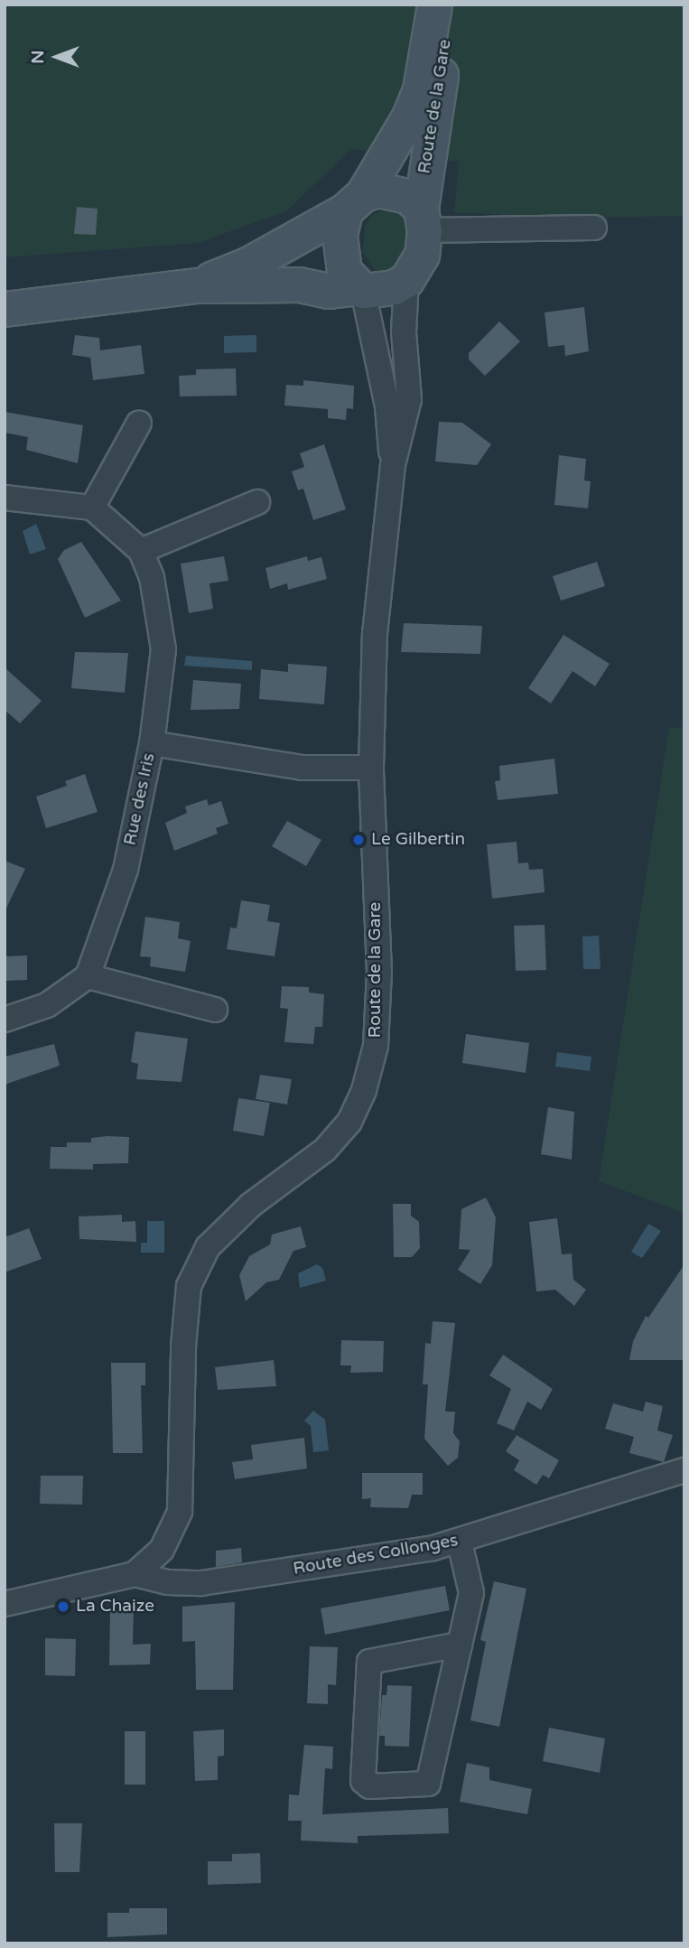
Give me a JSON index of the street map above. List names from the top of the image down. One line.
{"streets":{"main road":["Route de la Gare"],"street":["Rue des Iris","Route des Collonges"]},"crossings":[["Route de la Gare","Rue des Iris"],["Route de la Gare","Route des Collonges"]],"places":["Le Gilbertin","La Chaize"],"north":"left"}
